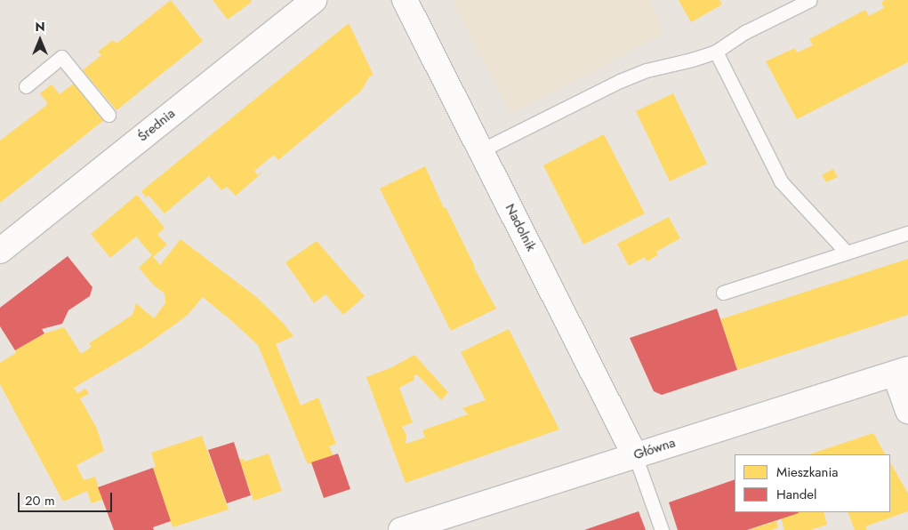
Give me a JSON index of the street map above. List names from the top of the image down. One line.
{"streets":{"street":["Średnia","Nadolnik","Główna"]},"crossings":[["Nadolnik","Główna"]],"legend":["Mieszkania","Handel"],"scale_bar":"20 m","north":"top"}
